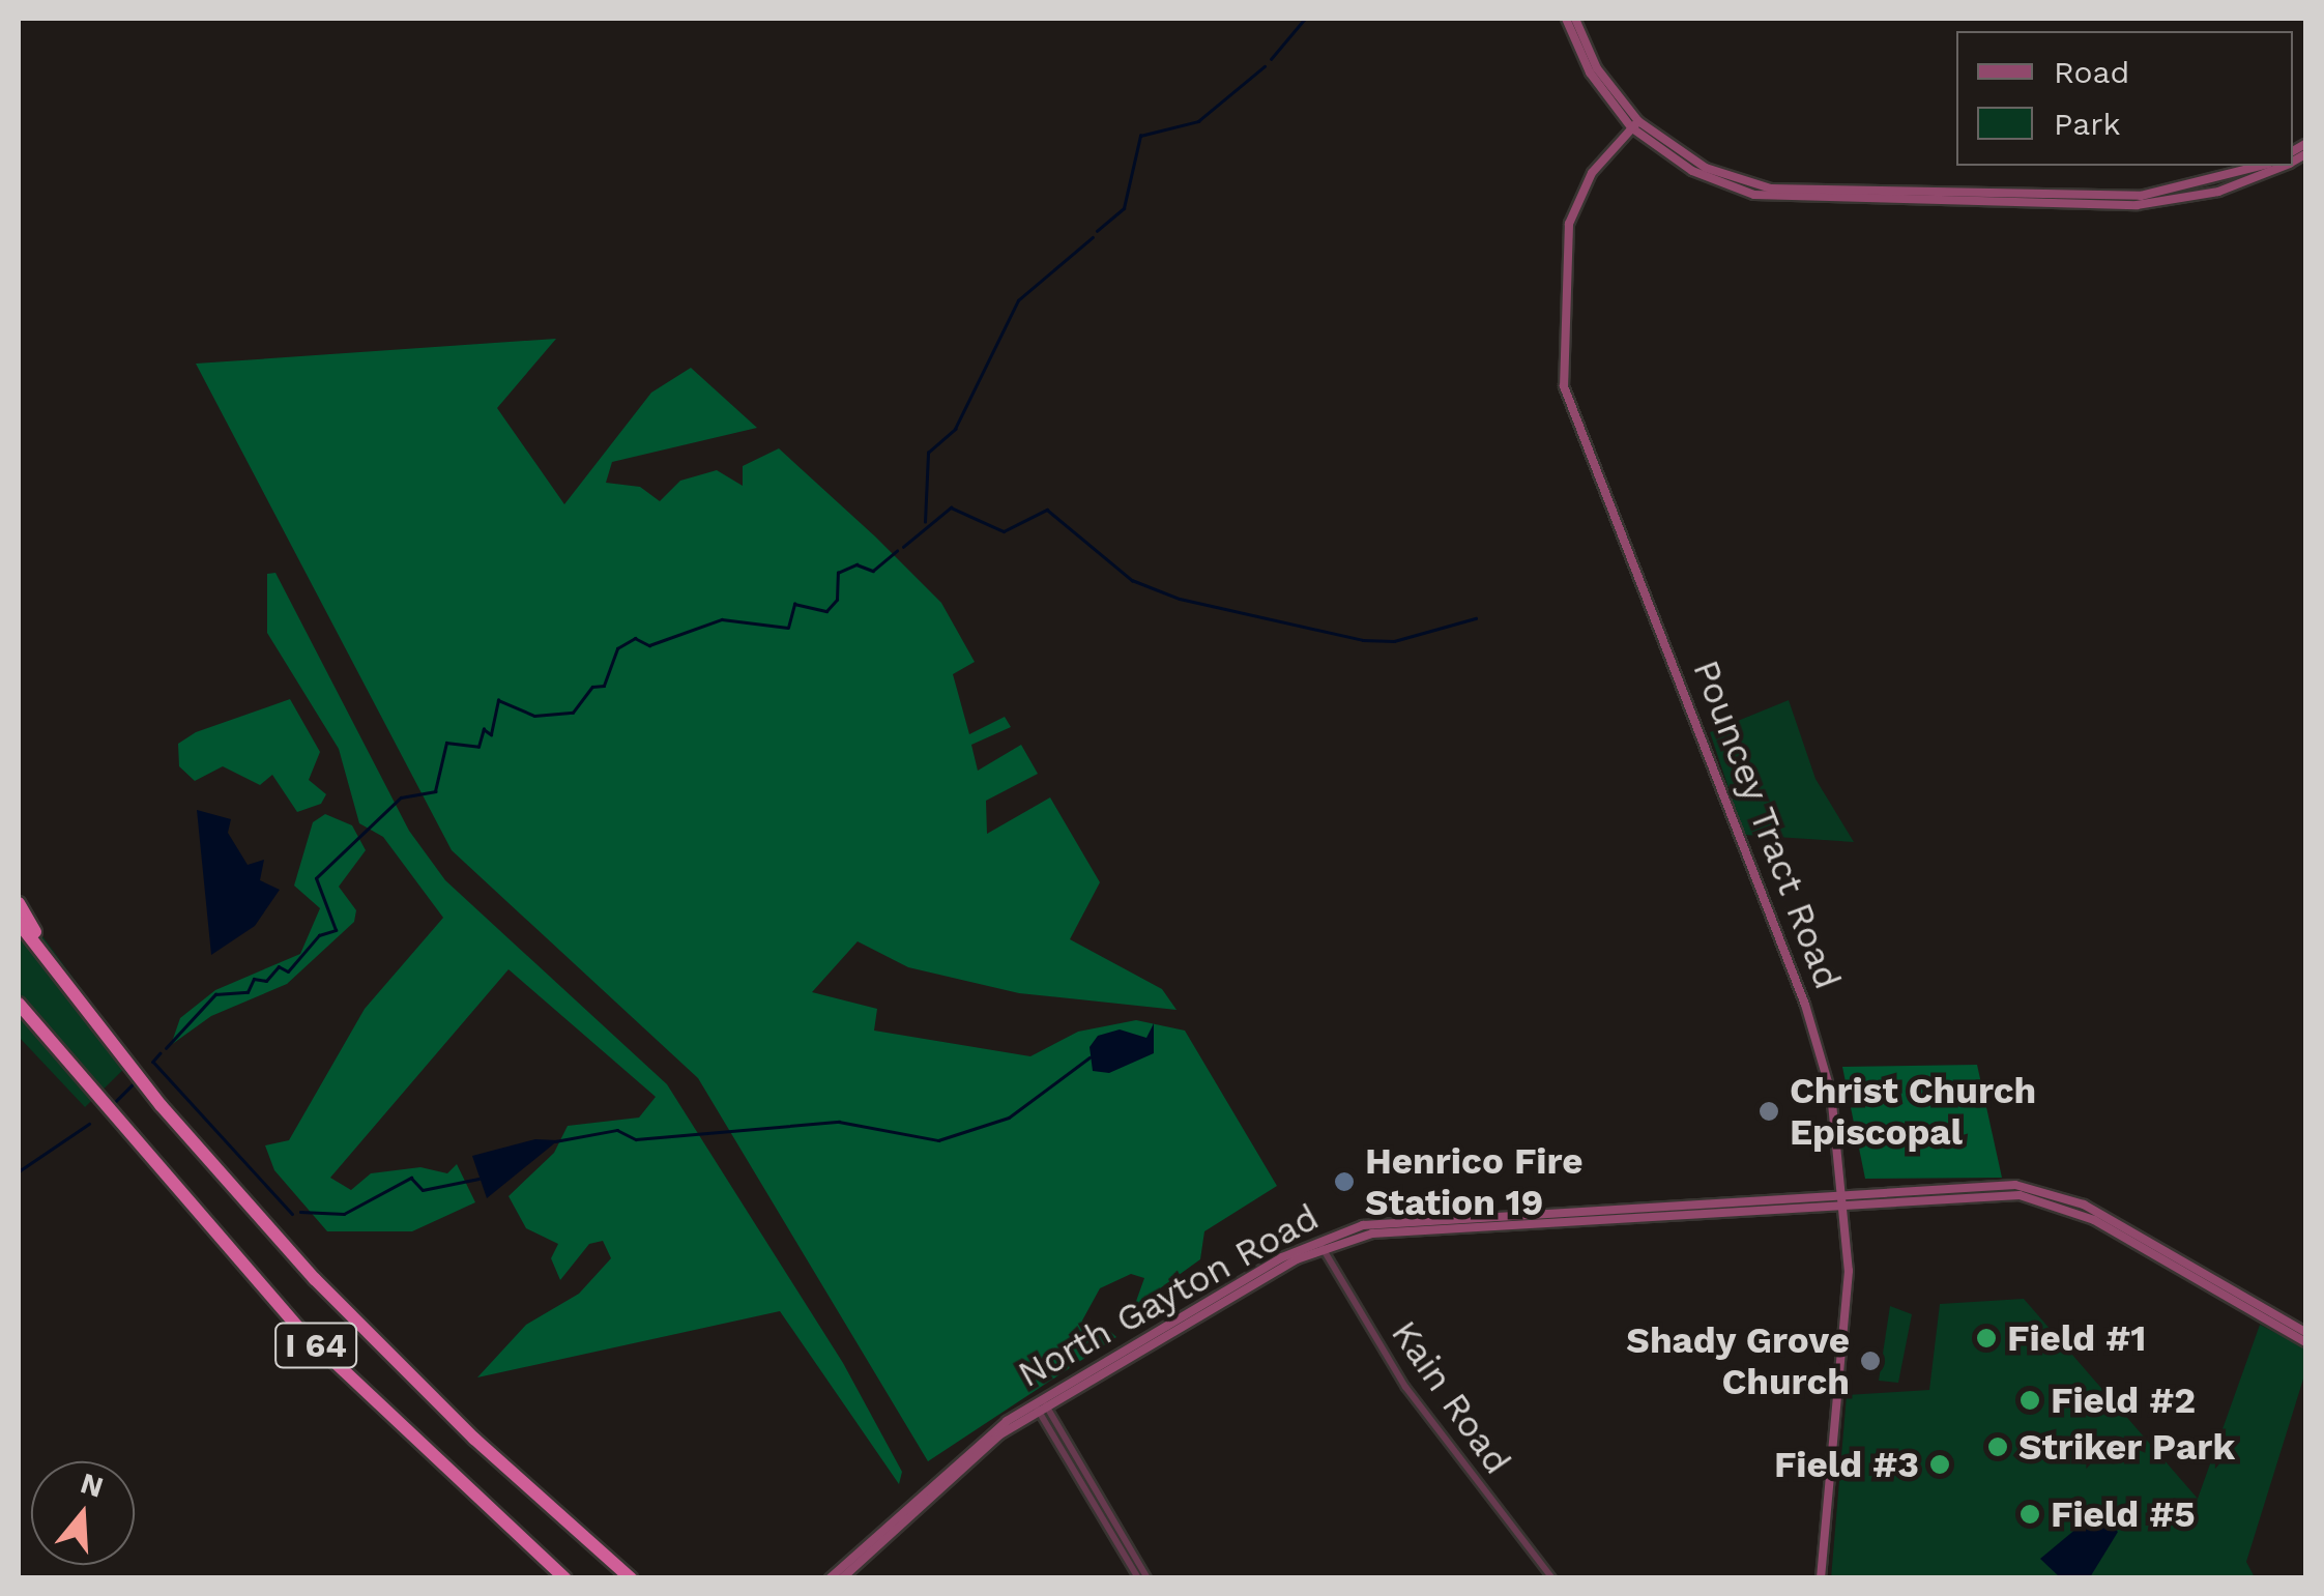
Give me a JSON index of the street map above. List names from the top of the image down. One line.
{"streets":{"highway":["I 64"],"main road":["Pouncey Tract Road","North Gayton Road"],"street":["Kain Road"]},"crossings":[["Pouncey Tract Road","North Gayton Road"],["North Gayton Road","Kain Road"]],"places":["Christ Church Episcopal","Henrico Fire Station 19","Field #1","Shady Grove Church","Field #2","Striker Park","Field #3","Field #5"],"legend":["Road","Park"],"north":"top"}
